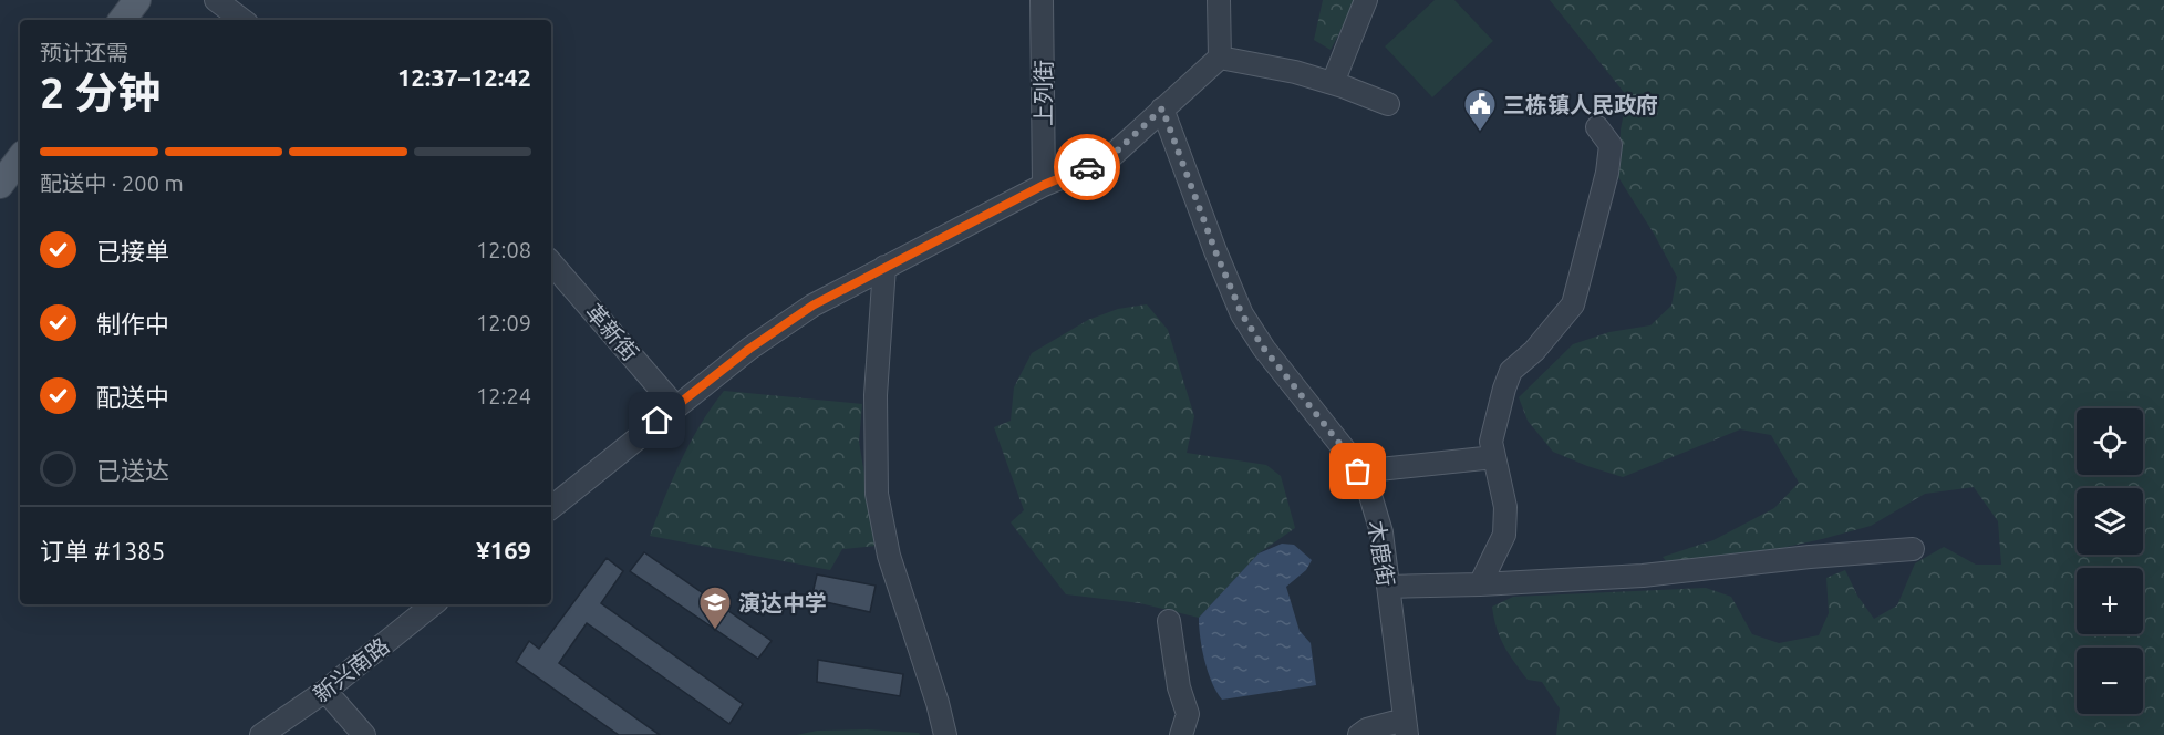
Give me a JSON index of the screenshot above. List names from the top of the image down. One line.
{"streets":{"street":["上列街","革新街","木鹿街","新兴南路"]},"places":{"public building":["三栋镇人民政府"],"school or university":["演达中学"]},"page":{"heading":["2 分钟","预计还需","12:37–12:42"],"panel":["订单 #1385","¥169"],"bar":"配送中 · 200 m","list":[["已接单","12:08"],["制作中","12:09"],["配送中","12:24"],"已送达"],"map_buttons":["+","−"]}}
